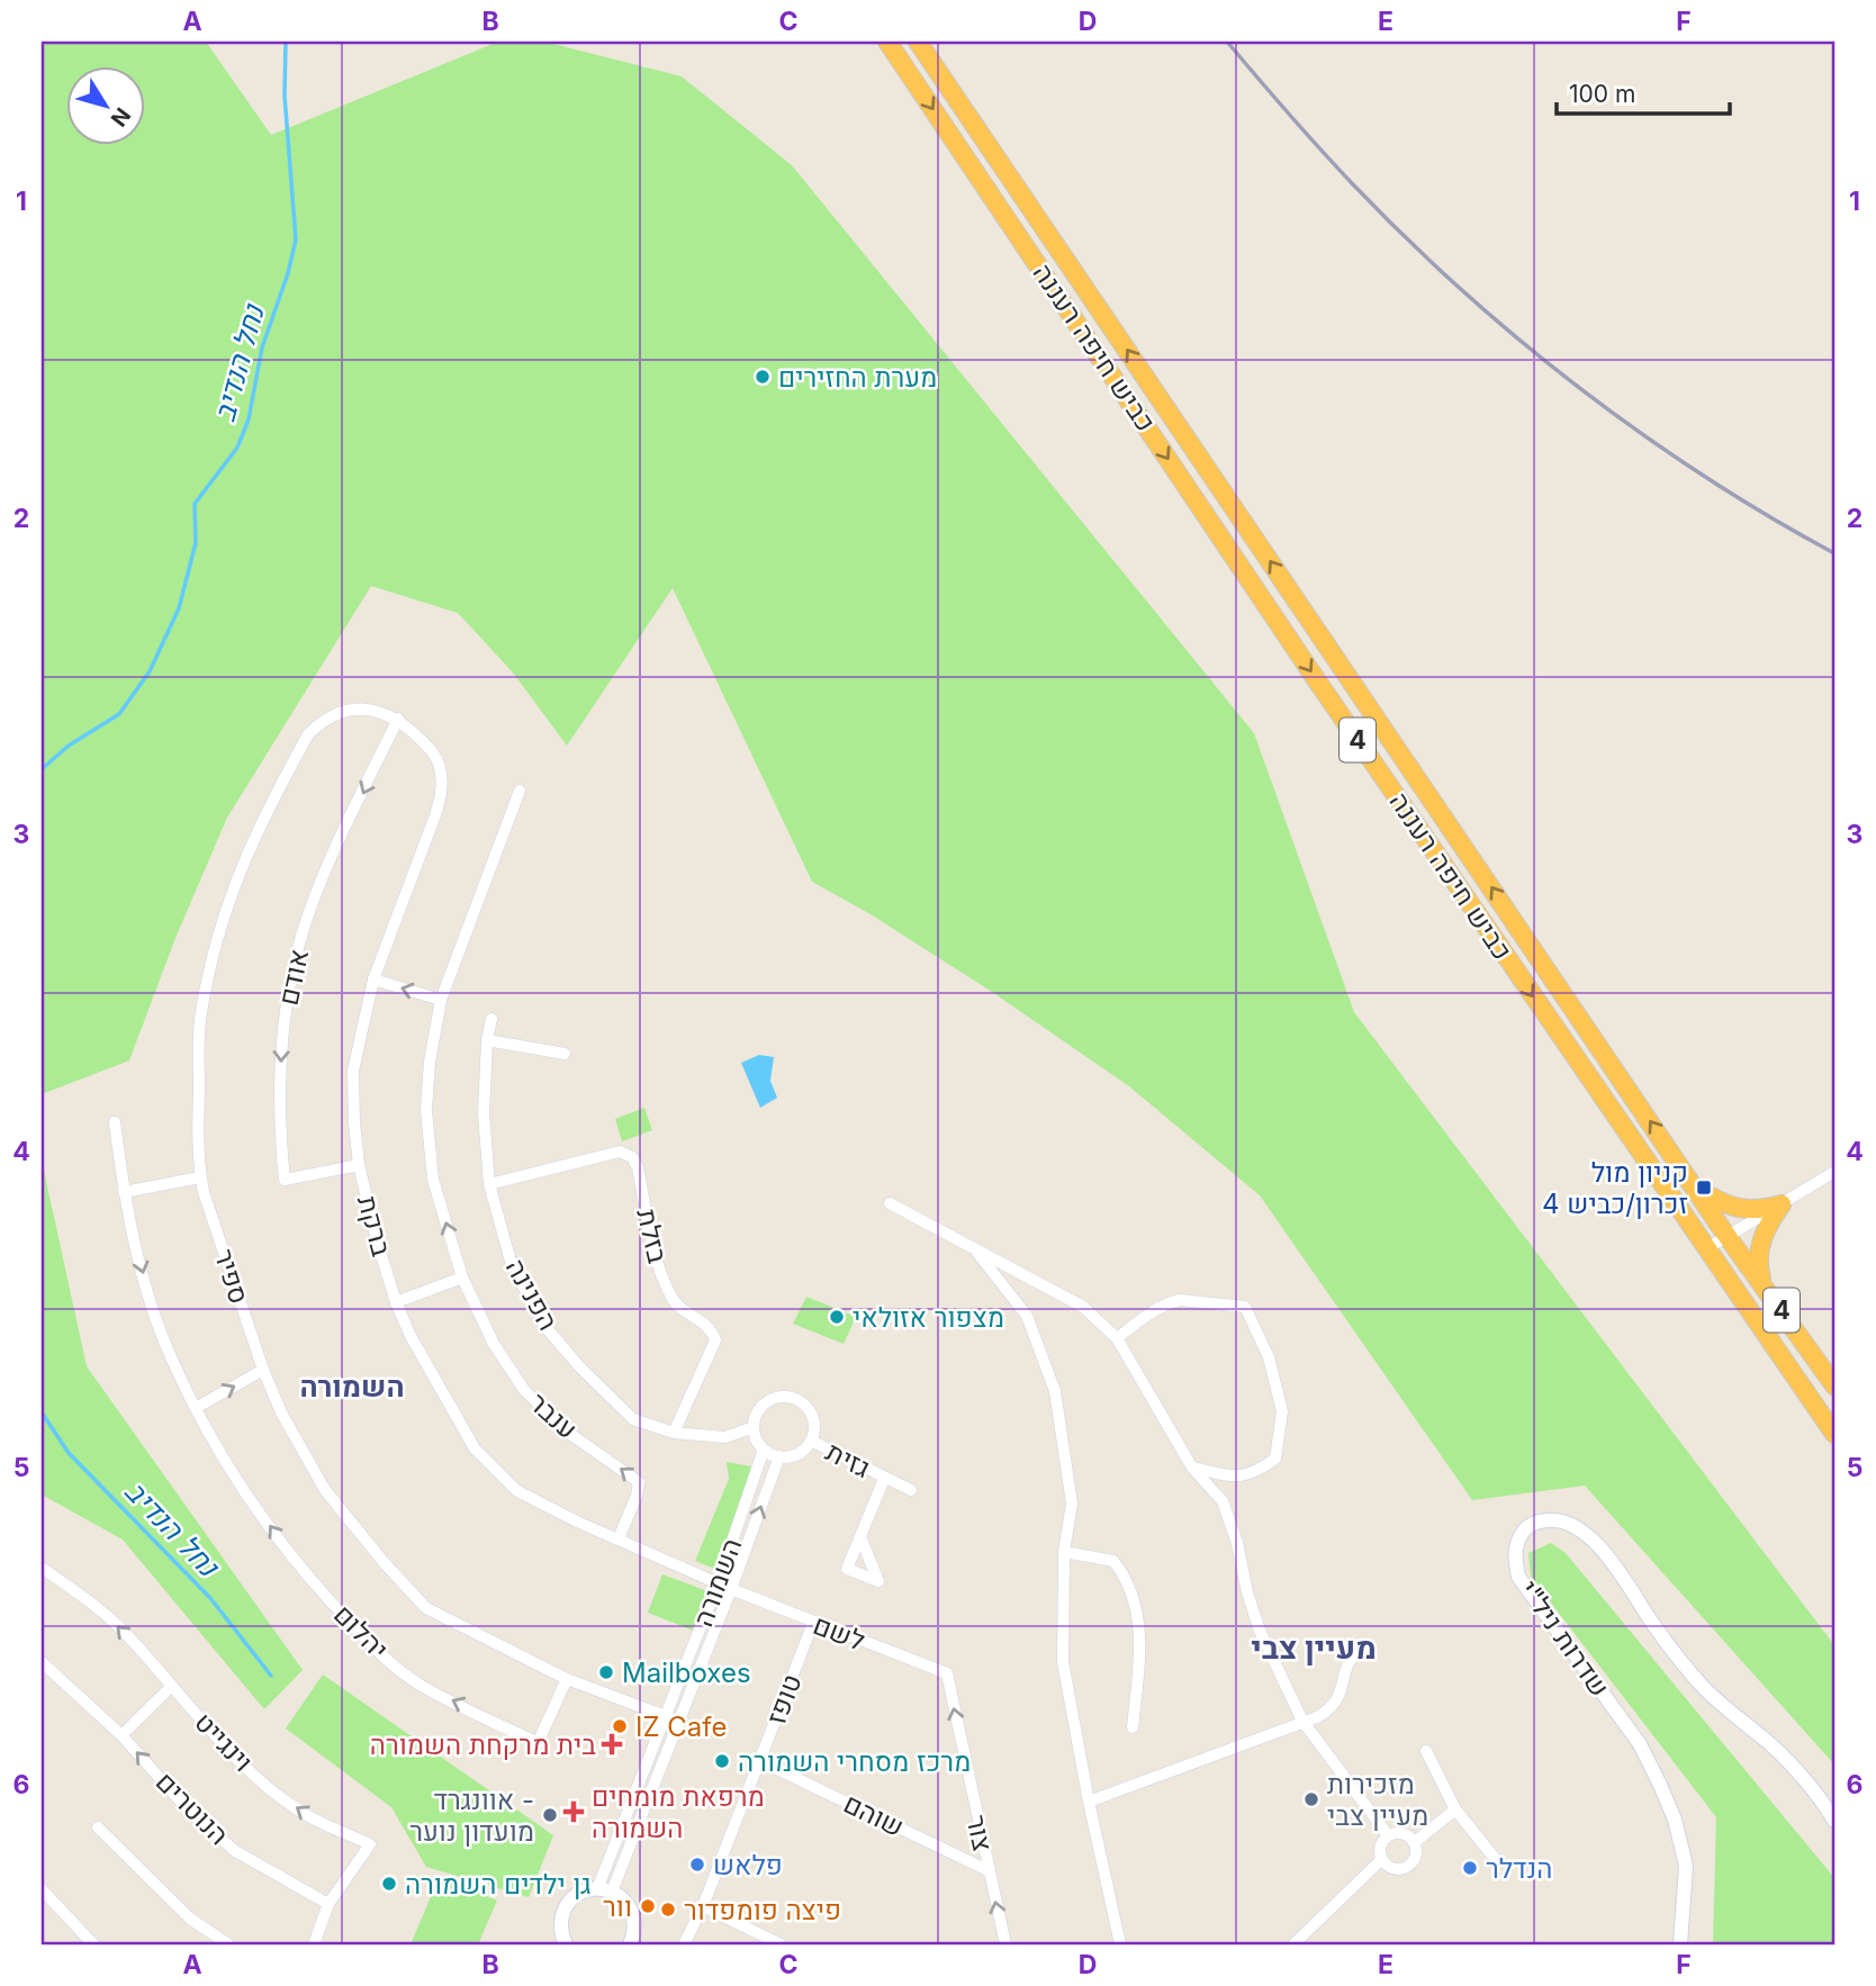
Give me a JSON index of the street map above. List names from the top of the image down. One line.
{"streets":{"highway":["כביש חיפה רעננה","4"],"street":["אודם","ברקת","בזלת","ספיר","הפנינה","ענבר","גזית","השמורה","יהלום","לשם","שדרות ניל\"י","טופז","וינגייט","הנוטרים","שוהם","צור"]},"crossings":[["אודם","ברקת"],["אודם","ספיר"],["ברקת","ספיר"],["ברקת","ענבר"],["ברקת","השמורה"],["ברקת","לשם"],["בזלת","הפנינה"],["ספיר","השמורה"],["ספיר","יהלום"],["הפנינה","גזית"],["הפנינה","השמורה"],["גזית","השמורה"],["השמורה","לשם"],["לשם","טופז"],["לשם","צור"],["טופז","שוהם"],["וינגייט","הנוטרים"],["שוהם","צור"]],"one_way":["אודם","ענבר","וינגייט","צור"],"districts":["השמורה","מעיין צבי"],"water":["נחל הנדיב"],"places":{"other":["מערת החזירים","מצפור אזולאי","Mailboxes","IZ Cafe","מרכז מסחרי השמורה","מזכירות מעיין צבי","אוונגרד - מועדון נוער","פלאש","הנדלר","גן ילדים השמורה","וור","פיצה פומפדור"],"transit":["קניון מול זכרון/כביש 4"],"health":["בית מרקחת השמורה","מרפאת מומחים השמורה"]},"scale_bar":"100 m","north":"bottom right","grid":{"columns":["A","B","C","D","E","F"],"rows":["1","2","3","4","5","6"]}}
